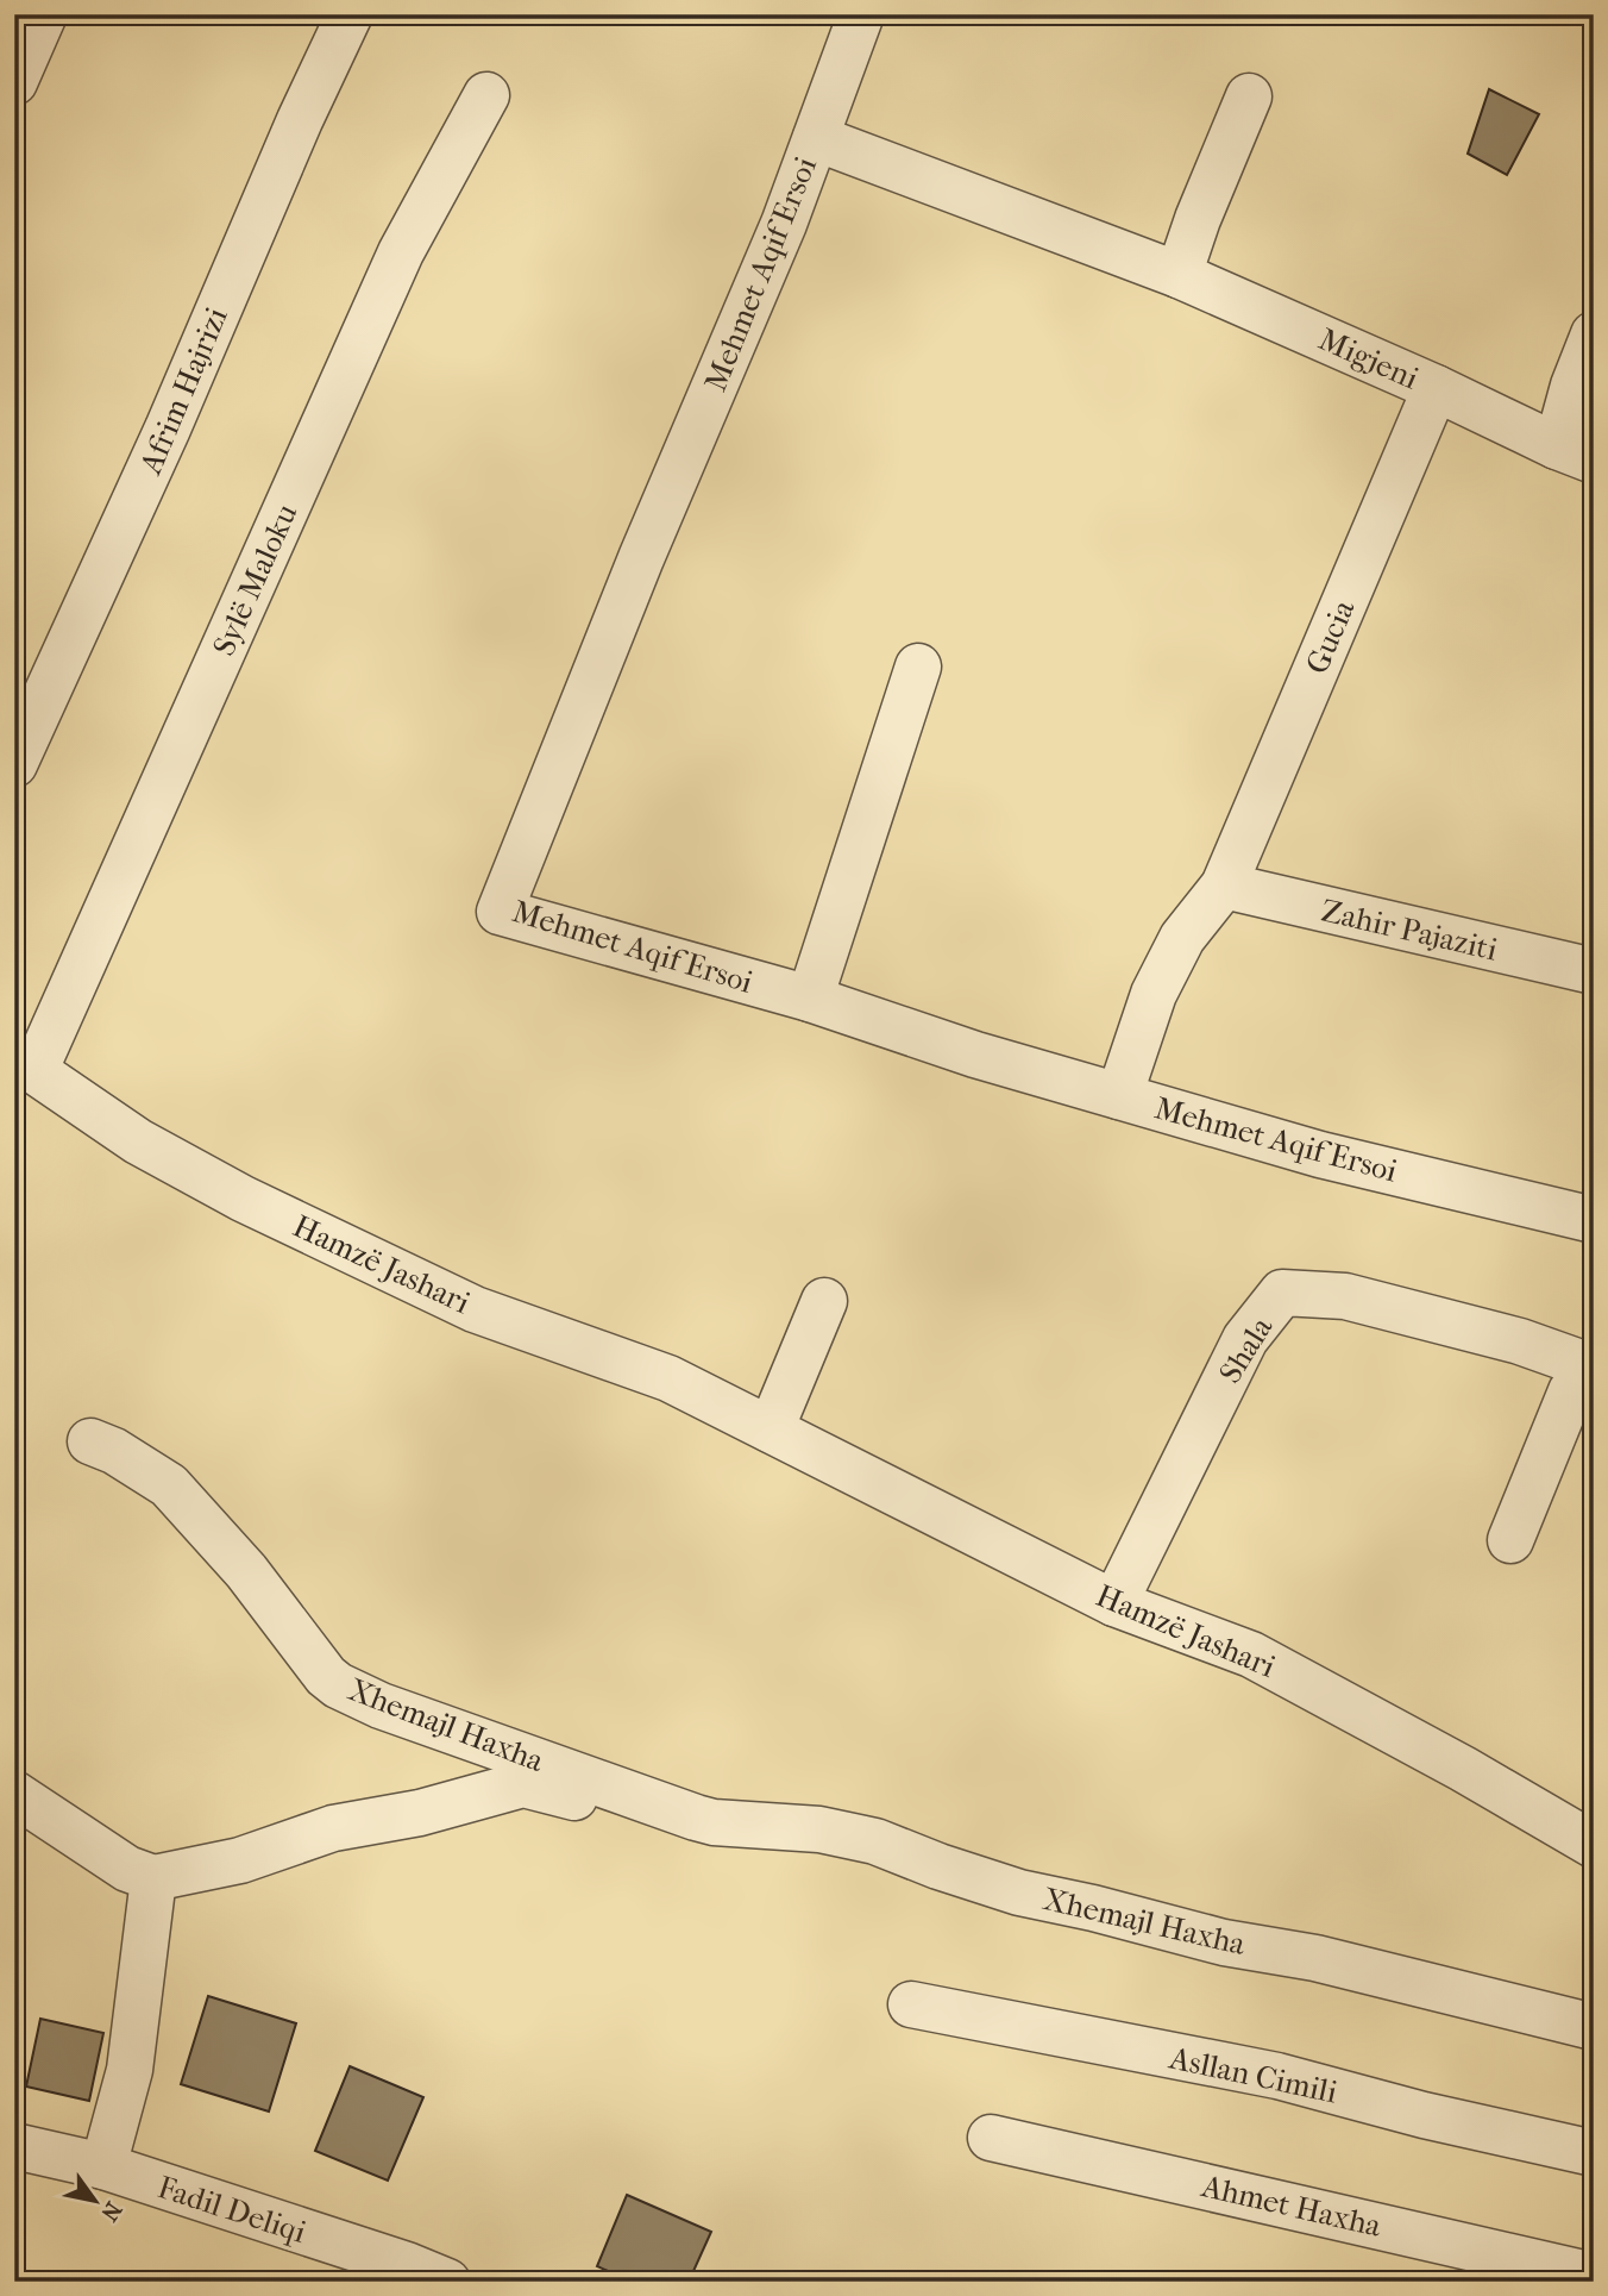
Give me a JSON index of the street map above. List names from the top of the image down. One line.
{"streets":{"street":["Mehmet Aqif Ersoi","Migjeni","Afrim Hajrizi","Sylë Maloku","Gucia","Zahir Pajaziti","Hamzë Jashari","Shala","Xhemajl Haxha","Asllan Cimili","Ahmet Haxha","Fadil Deliqi"]},"crossings":[["Mehmet Aqif Ersoi","Migjeni"],["Mehmet Aqif Ersoi","Gucia"],["Migjeni","Gucia"],["Sylë Maloku","Hamzë Jashari"],["Gucia","Zahir Pajaziti"],["Hamzë Jashari","Shala"]],"north":"bottom right"}
